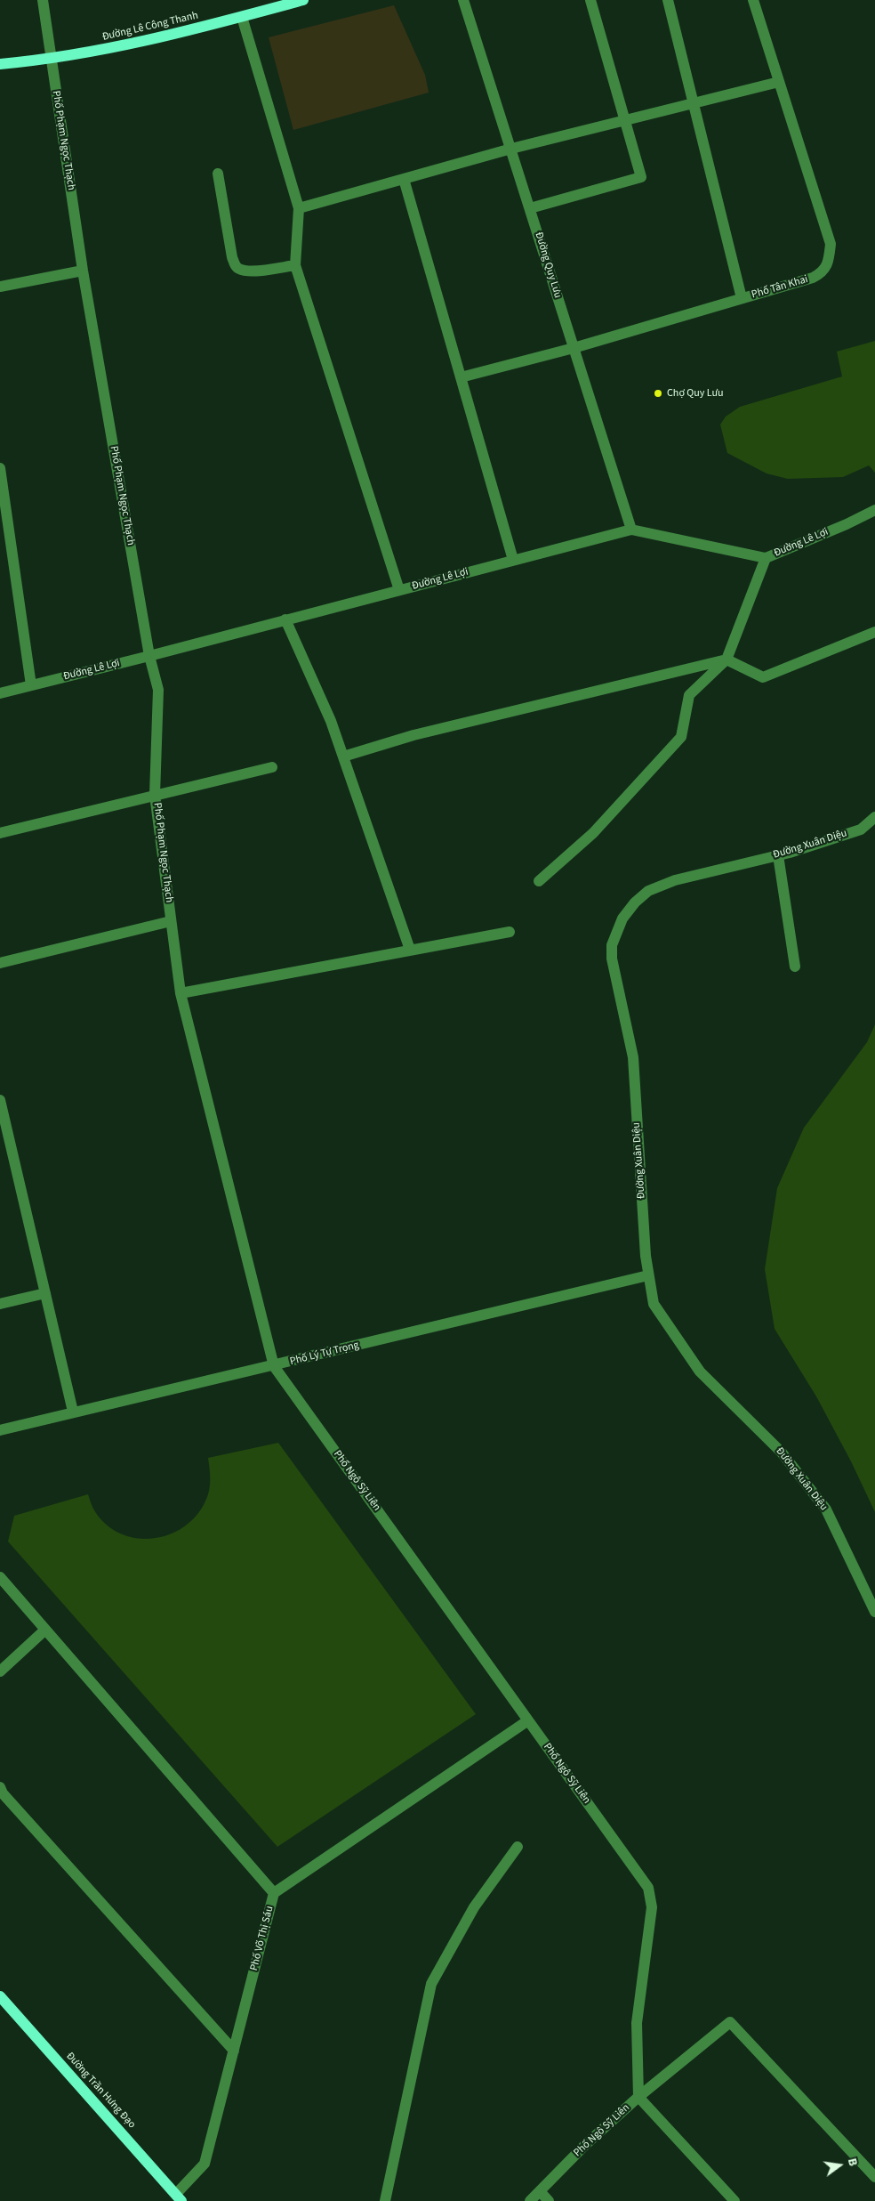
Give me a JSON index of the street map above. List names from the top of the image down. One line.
{"streets":{"main road":["Đường Lê Công Thanh","Đường Trần Hưng Đạo"],"street":["Phố Phạm Ngọc Thạch","Đường Quy Lưu","Phố Tân Khai","Đường Lê Lợi","Đường Xuân Diệu","Phố Lý Tự Trọng","Phố Ngô Sỹ Liên","Phố Võ Thị Sáu"]},"crossings":[["Đường Lê Công Thanh","Phố Phạm Ngọc Thạch"],["Phố Phạm Ngọc Thạch","Đường Lê Lợi"],["Phố Phạm Ngọc Thạch","Phố Lý Tự Trọng"],["Phố Phạm Ngọc Thạch","Phố Ngô Sỹ Liên"],["Đường Quy Lưu","Phố Tân Khai"],["Đường Quy Lưu","Đường Lê Lợi"],["Đường Xuân Diệu","Phố Lý Tự Trọng"],["Phố Lý Tự Trọng","Phố Ngô Sỹ Liên"],["Phố Ngô Sỹ Liên","Phố Võ Thị Sáu"],["Phố Võ Thị Sáu","Đường Trần Hưng Đạo"]],"places":["Chợ Quy Lưu"],"north":"right"}
